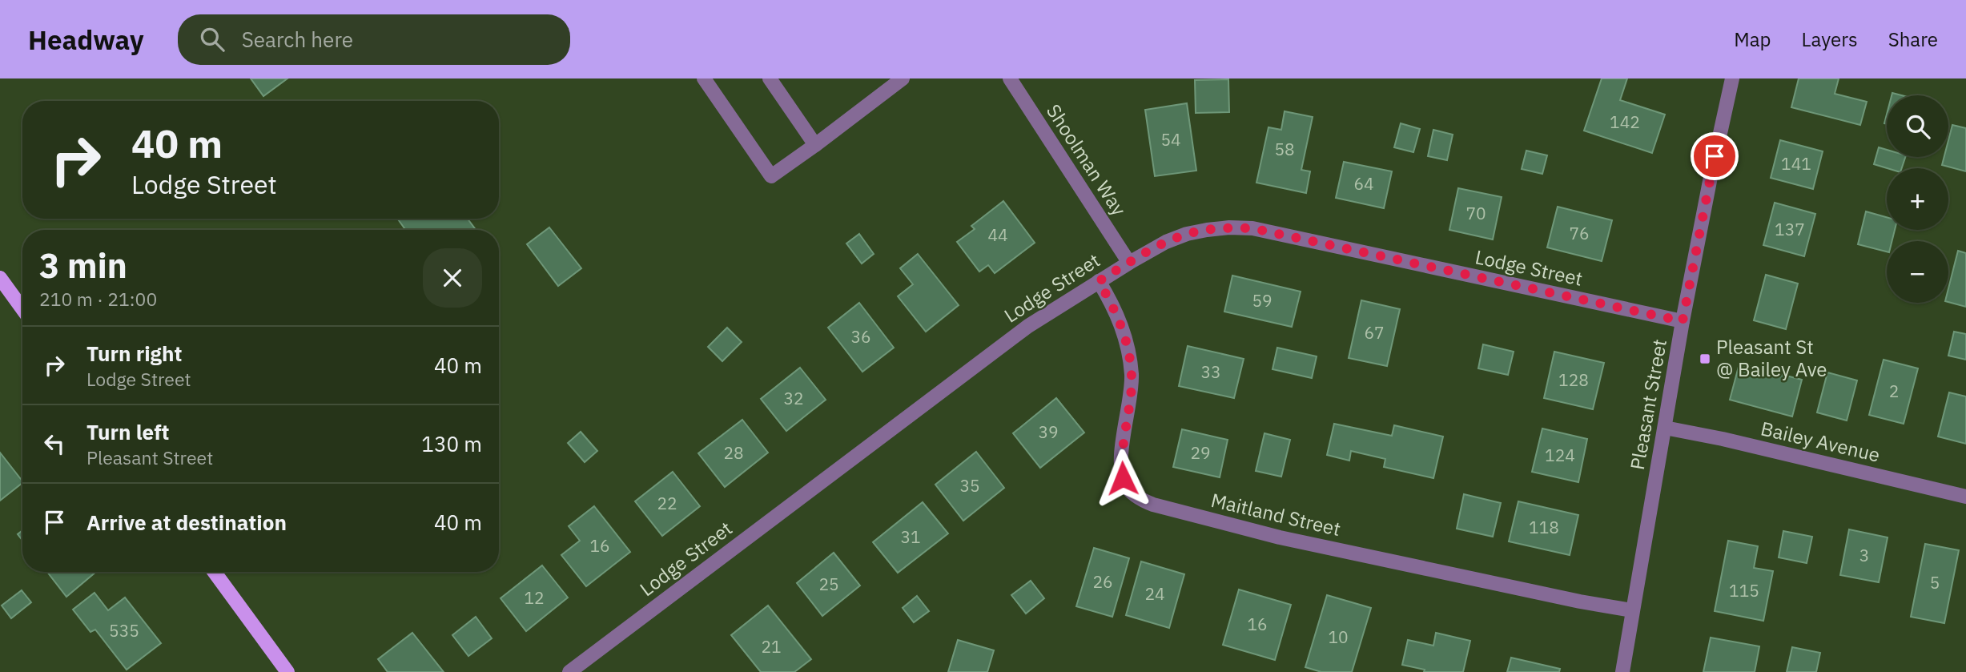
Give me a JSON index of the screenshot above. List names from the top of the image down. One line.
{"streets":{"street":["Shoolman Way","Lodge Street","Pleasant Street","Bailey Avenue","Maitland Street"]},"crossings":[["Shoolman Way","Lodge Street"],["Lodge Street","Pleasant Street"],["Lodge Street","Maitland Street"],["Pleasant Street","Bailey Avenue"],["Pleasant Street","Maitland Street"]],"places":{"transit":["Pleasant St @ Bailey Ave"]},"house_numbers":["142","54","58","141","64","70","137","76","44","59","67","36","33","128","2","32","39","28","29","124","35","22","118","31","16","3","26","5","25","115","24","12","16","535","10","21"],"page":{"header":"Headway","search":"Search here","nav":["Map","Layers","Share"],"map_buttons":["+","−"],"turn":["40 m","Lodge Street"],"heading":["3 min","210 m · 21:00"],"list":[{"name":"Turn right","note":"Lodge Street","value":"40 m"},{"name":"Turn left","note":"Pleasant Street","value":"130 m"},{"name":"Arrive at destination","value":"40 m"}]}}
